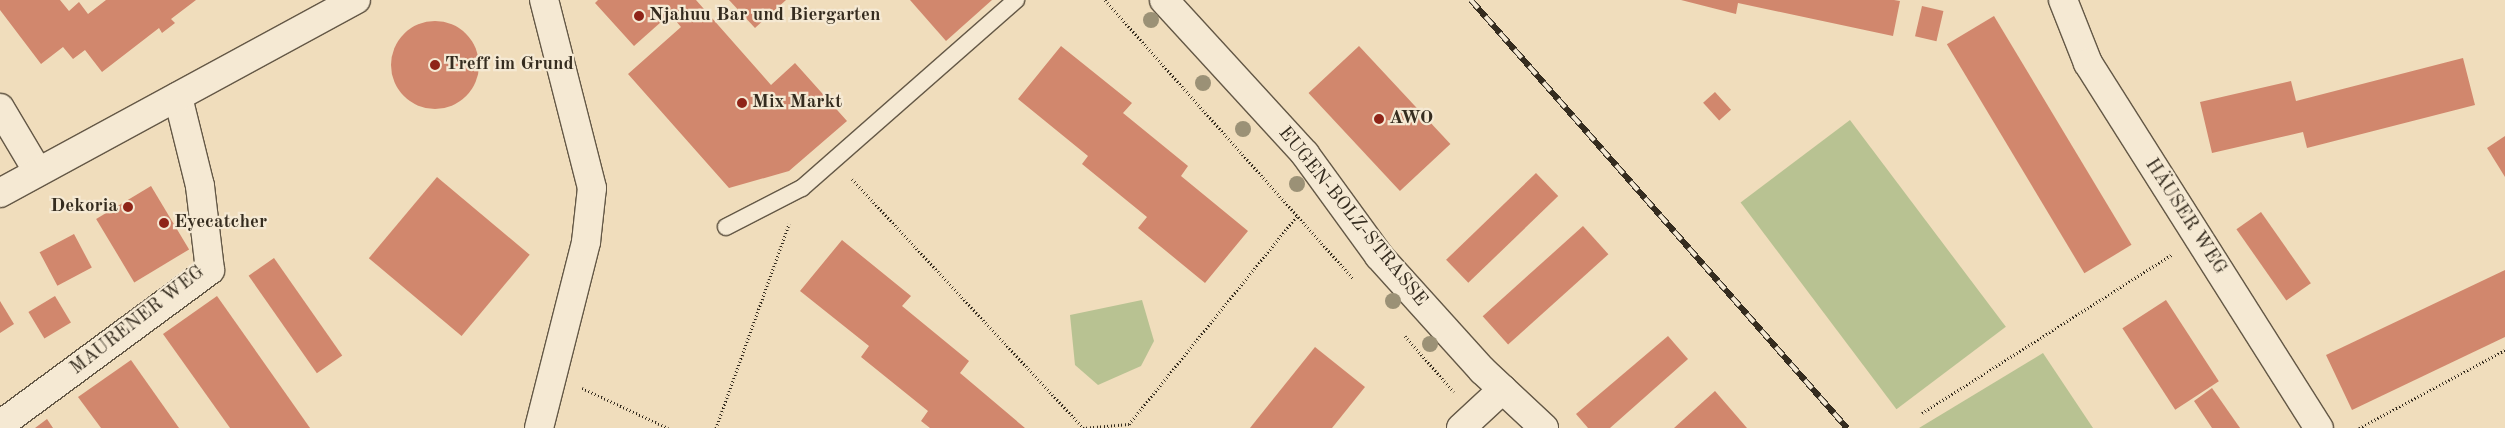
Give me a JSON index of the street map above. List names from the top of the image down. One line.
{"streets":{"street":["EUGEN-BOLZ-STRASSE","HÄUSER WEG","MAURENER WEG"]},"places":["Njahuu Bar und Biergarten","Treff im Grund","Mix Markt","AWO","Dekoria","Eyecatcher"]}
